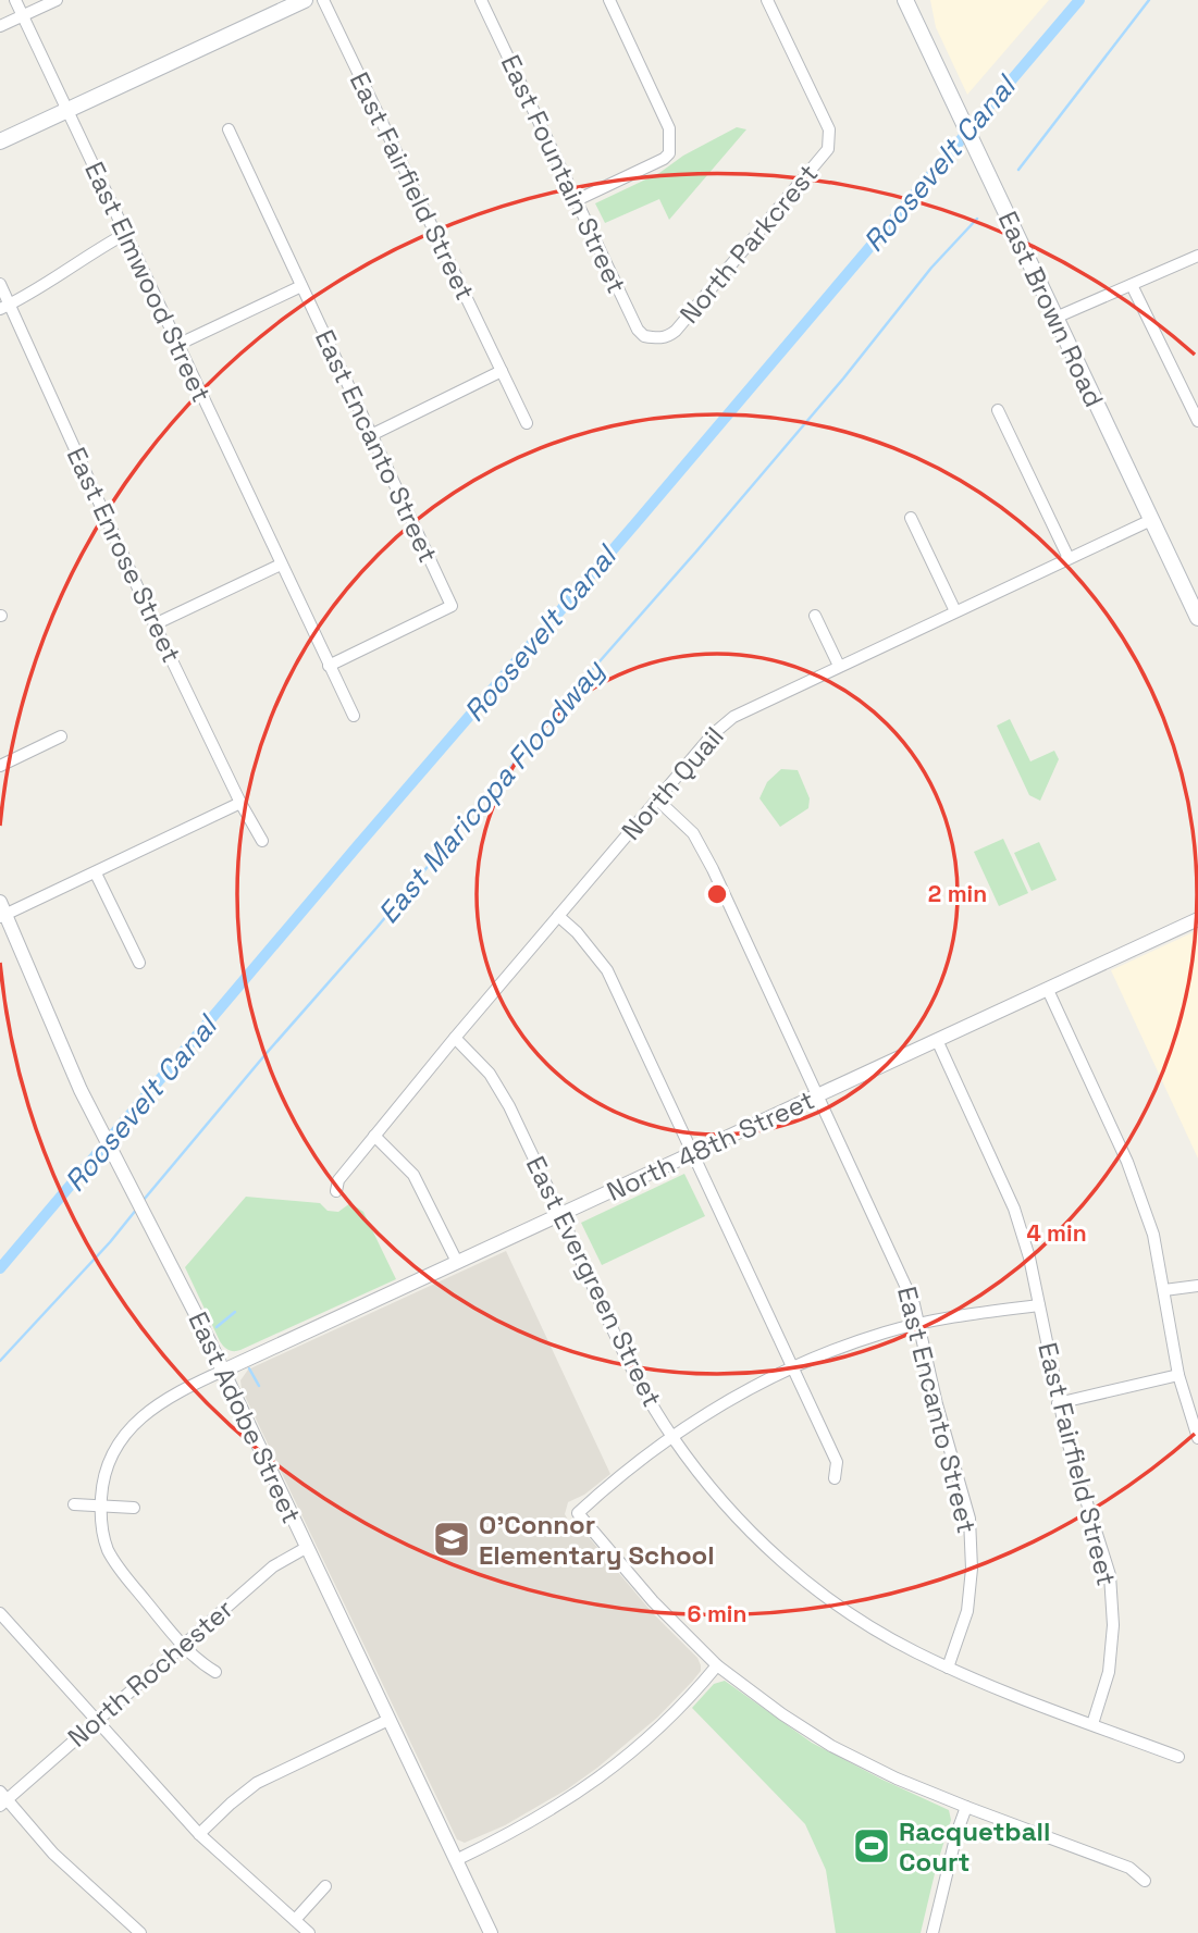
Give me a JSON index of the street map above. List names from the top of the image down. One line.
{"streets":{"main road":["East Brown Road"],"street":["East Fountain Street","East Fairfield Street","North Parkcrest","East Elmwood Street","East Encanto Street","East Enrose Street","North Quail","North 48th Street","East Evergreen Street","East Adobe Street","North Rochester"]},"crossings":[["East Fountain Street","North Parkcrest"],["East Fairfield Street","North 48th Street"],["East Fairfield Street","East Evergreen Street"],["East Elmwood Street","East Encanto Street"],["East Brown Road","North Quail"],["East Encanto Street","North Quail"],["East Encanto Street","North 48th Street"],["East Encanto Street","East Evergreen Street"],["North Quail","East Evergreen Street"],["North 48th Street","East Evergreen Street"],["North 48th Street","East Adobe Street"],["East Adobe Street","North Rochester"]],"water":["Roosevelt Canal","East Maricopa Floodway"],"places":{"school or university":["O'Connor Elementary School"],"sports":["Racquetball Court"]},"rings":["2 min","4 min","6 min"]}
